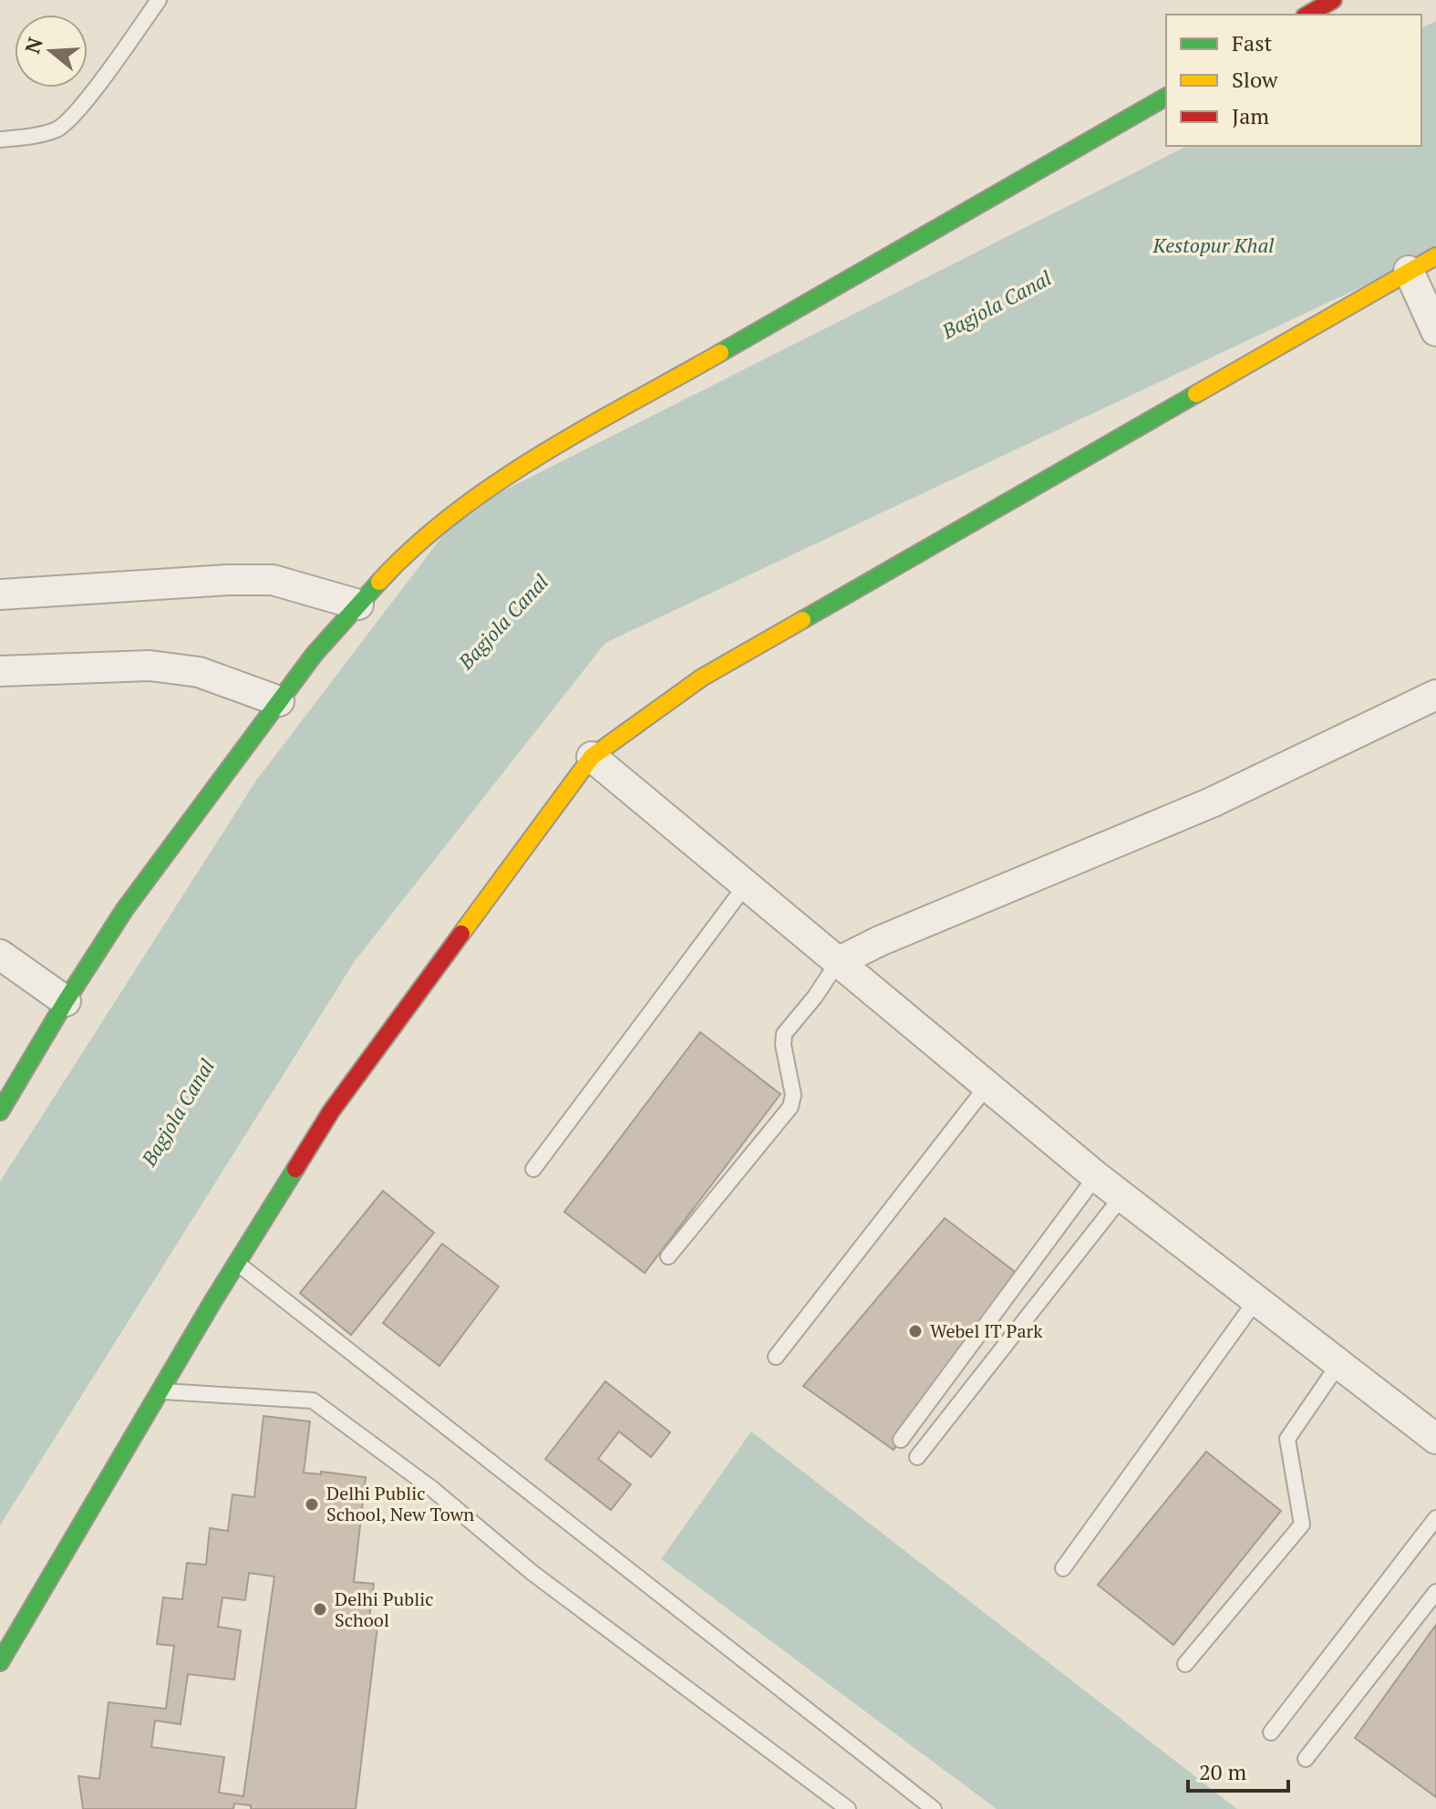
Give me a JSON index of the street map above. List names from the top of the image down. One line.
{"water":["Kestopur Khal","Bagjola Canal"],"places":["Webel IT Park","Delhi Public School, New Town","Delhi Public School"],"legend":["Fast","Slow","Jam"],"scale_bar":"20 m","north":"left"}
